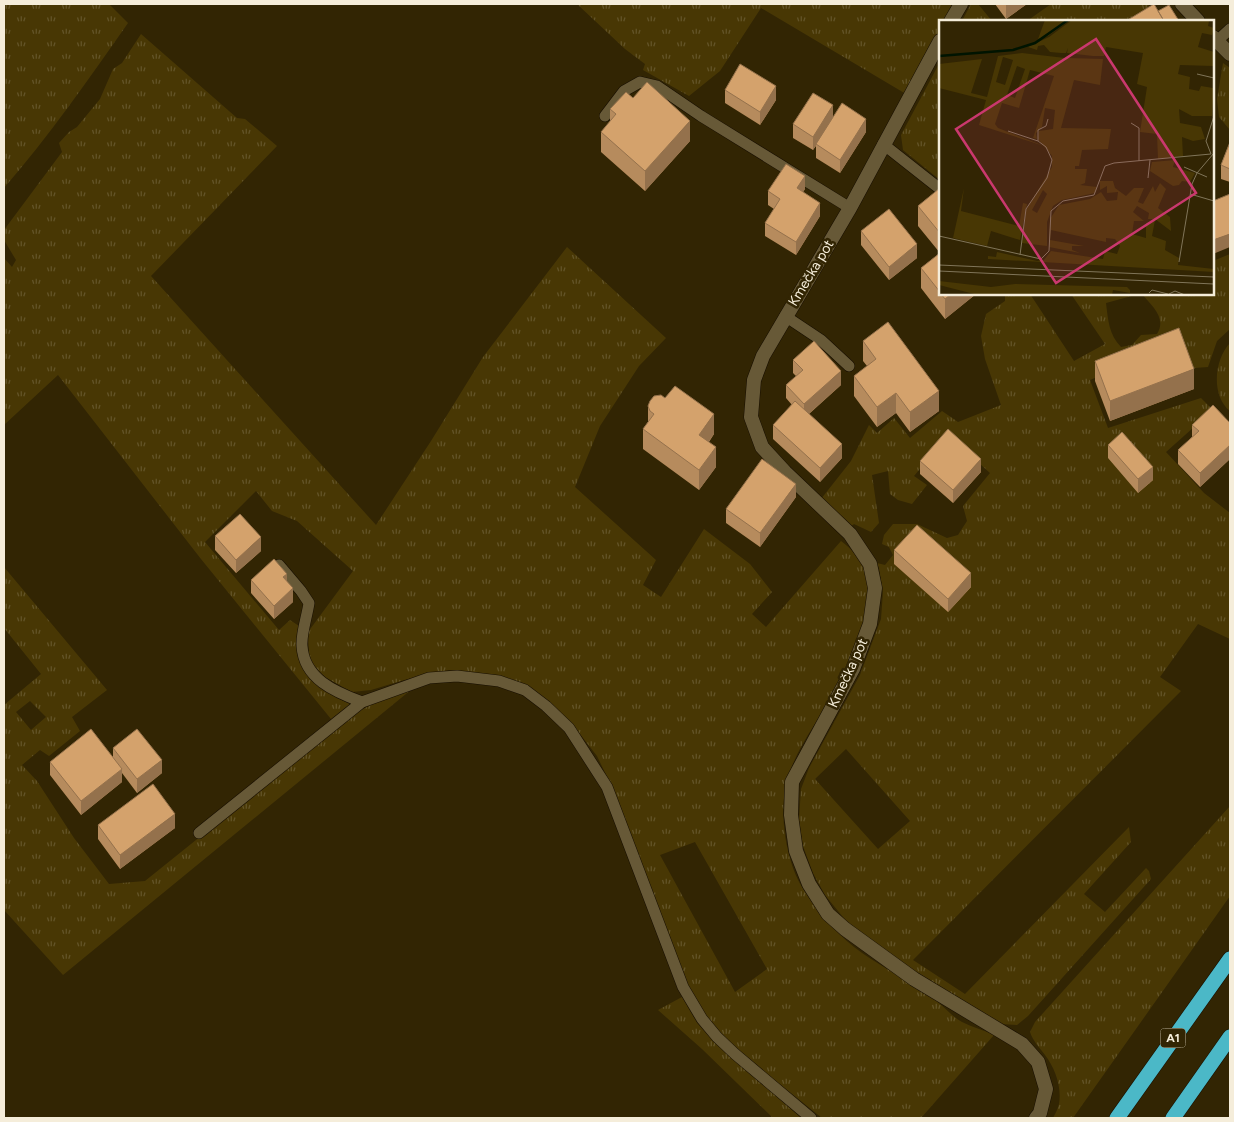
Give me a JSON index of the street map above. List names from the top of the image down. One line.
{"streets":{"highway":["A1"],"street":["Kmečka pot"]}}
